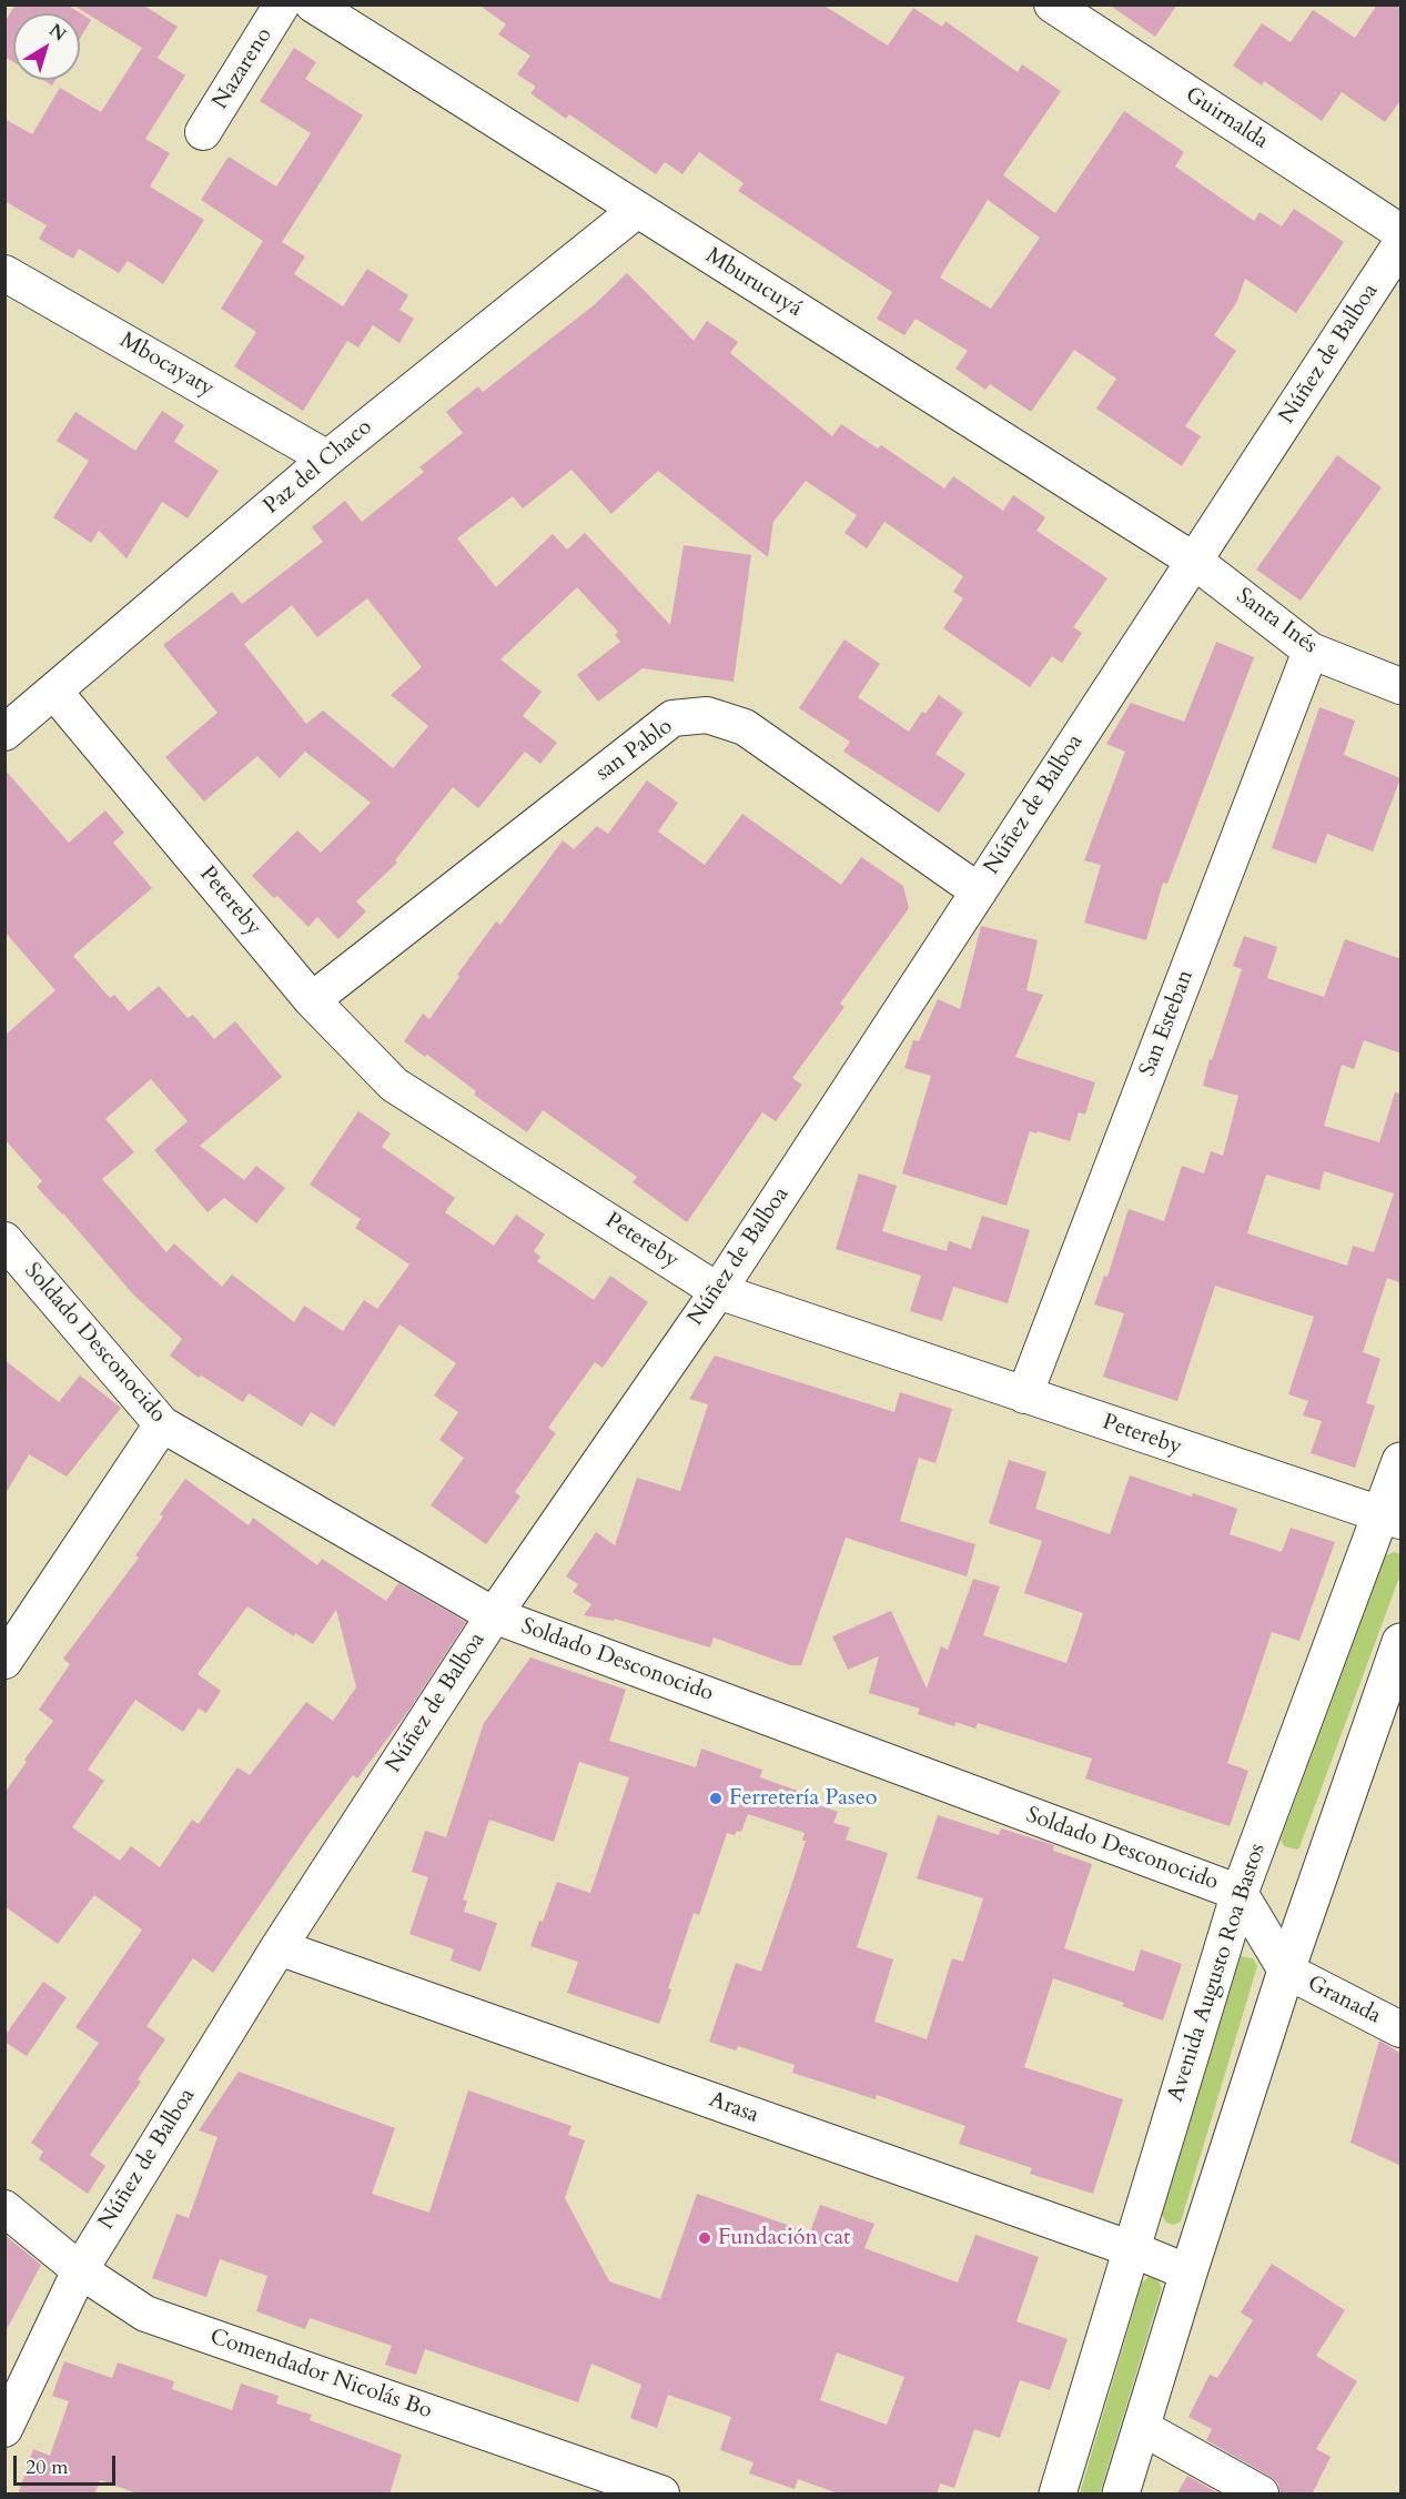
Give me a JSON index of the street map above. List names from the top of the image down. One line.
{"streets":{"main road":["Avenida Augusto Roa Bastos"],"street":["Nazareno","Guirnalda","Mburucuyá","Núñez de Balboa","Mbocayaty","Paz del Chaco","Santa Inés","san Pablo","Petereby","San Esteban","Soldado Desconocido","Granada","Arasa","Comendador Nicolás Bo"]},"crossings":[["Mburucuyá","Núñez de Balboa"],["Mburucuyá","Paz del Chaco"],["Mburucuyá","Santa Inés"],["Núñez de Balboa","Santa Inés"],["Núñez de Balboa","san Pablo"],["Núñez de Balboa","Petereby"],["Núñez de Balboa","Soldado Desconocido"],["Núñez de Balboa","Arasa"],["Núñez de Balboa","Comendador Nicolás Bo"],["Mbocayaty","Paz del Chaco"],["Paz del Chaco","Petereby"],["Santa Inés","San Esteban"],["san Pablo","Petereby"],["Petereby","San Esteban"],["Petereby","Avenida Augusto Roa Bastos"],["Soldado Desconocido","Avenida Augusto Roa Bastos"],["Soldado Desconocido","Granada"],["Avenida Augusto Roa Bastos","Arasa"]],"places":["Ferretería Paseo","Fundación cat"],"scale_bar":"20 m","north":"top right"}
